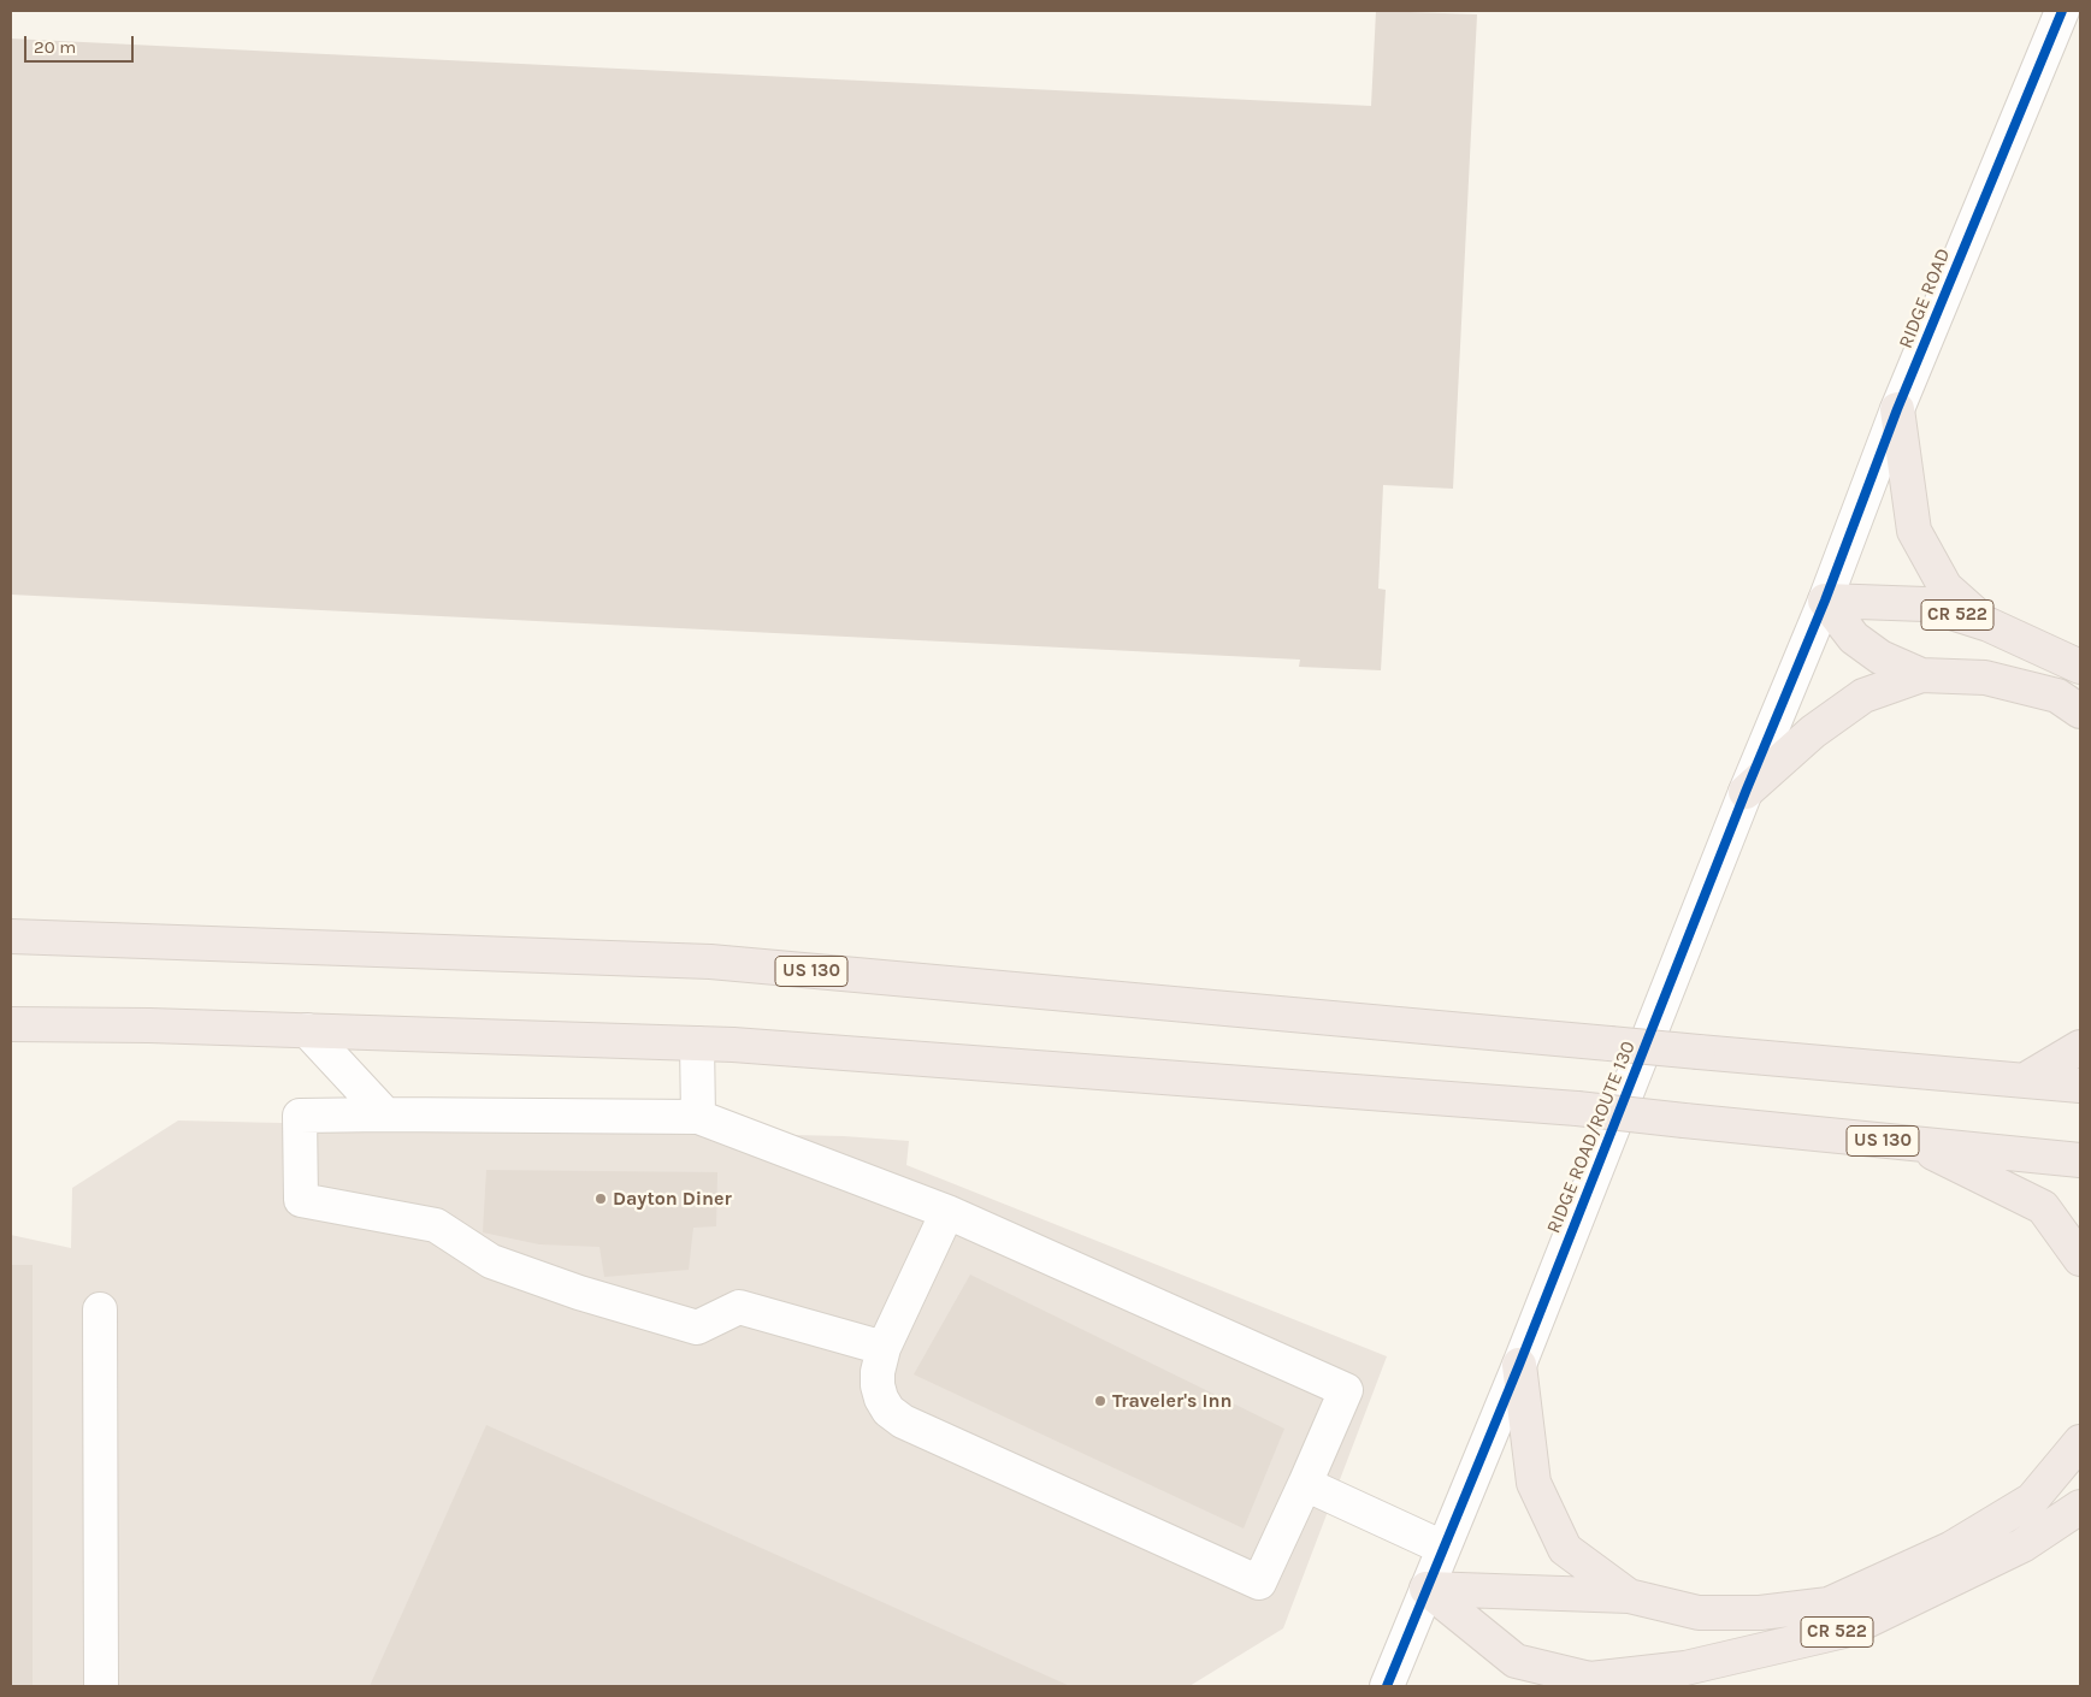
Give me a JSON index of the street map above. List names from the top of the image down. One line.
{"streets":{"highway":["CR 522","US 130"],"street":["RIDGE ROAD","RIDGE ROAD/ROUTE 130"]},"crossings":[["RIDGE ROAD","CR 522"],["RIDGE ROAD","RIDGE ROAD/ROUTE 130"],["CR 522","RIDGE ROAD/ROUTE 130"]],"places":["Dayton Diner","Traveler's Inn"],"scale_bar":"20 m"}
